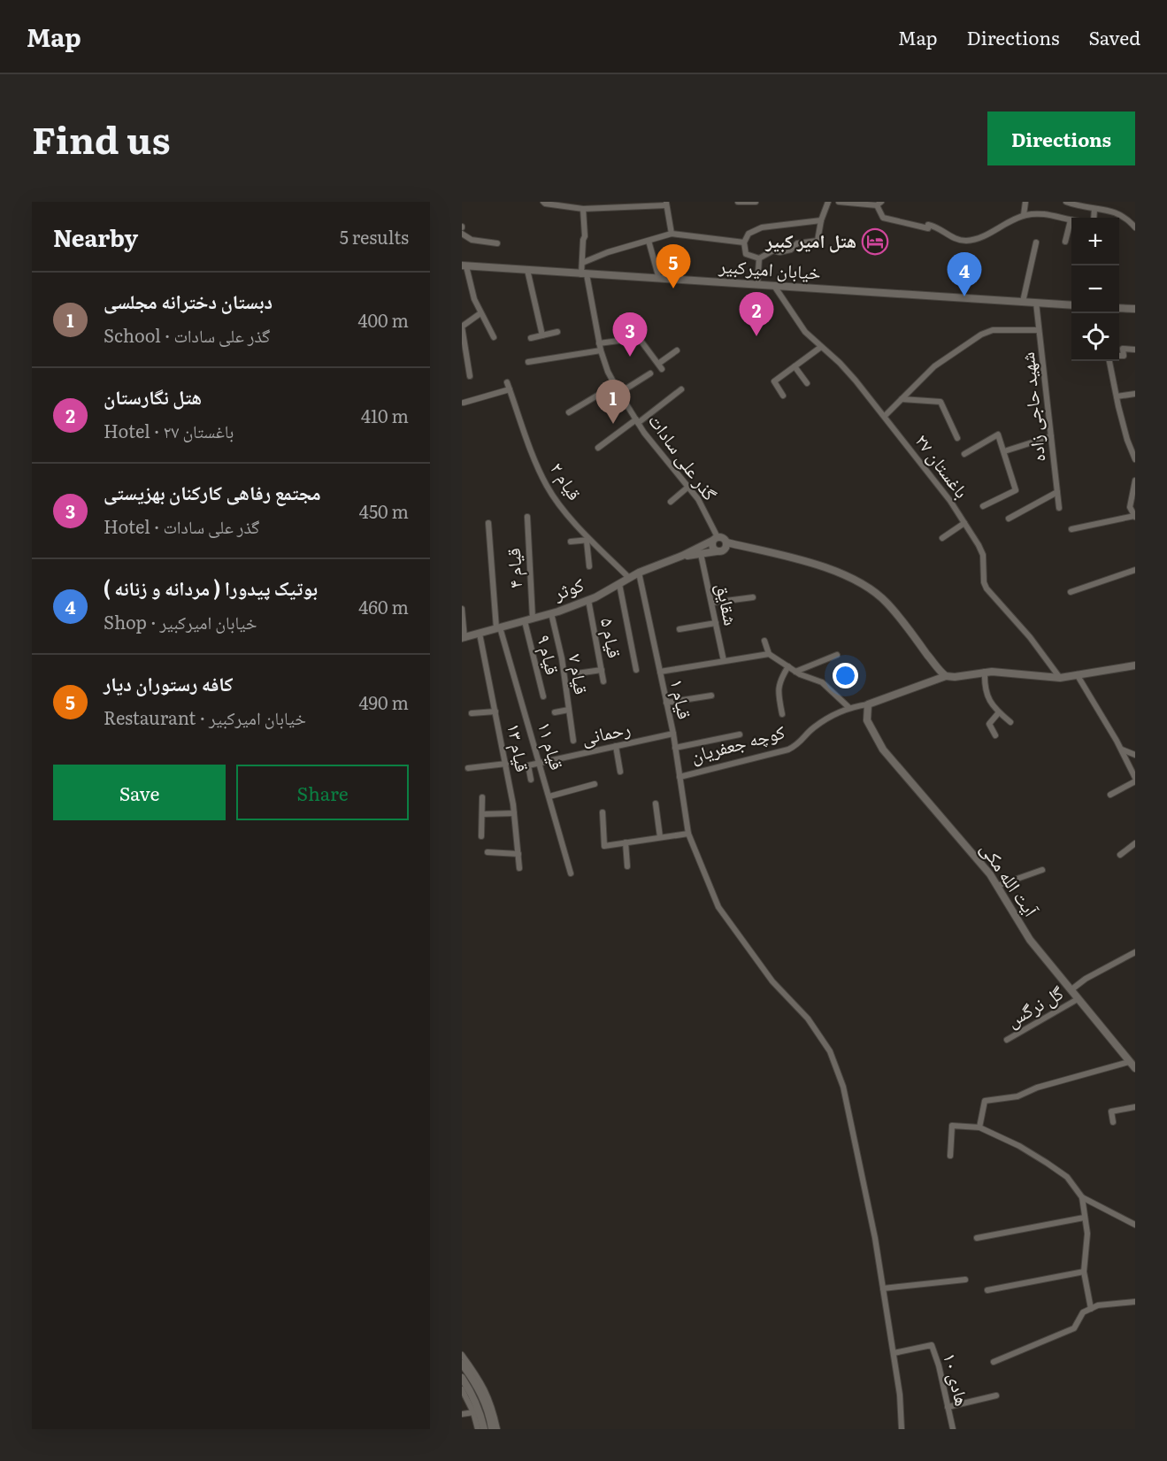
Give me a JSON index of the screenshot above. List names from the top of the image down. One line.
{"streets":{"main road":["خیابان امیرکبیر","کوثر","کوچه جعفریان","آیت الله مکی"],"street":["شهید حاجی زاده","گذر علی سادات","باغستان ۲۷","قیام ۲","قیام ۴","شقایق","قیام ۵","قیام ۹","قیام ۷","قیام ۱","رحمانی","قیام ۱۱","قیام ۱۳","گل نرگس","هادی ۱۰"]},"crossings":[["خیابان امیرکبیر","شهید حاجی زاده"],["خیابان امیرکبیر","گذر علی سادات"],["خیابان امیرکبیر","باغستان ۲۷"],["باغستان ۲۷","کوچه جعفریان"],["قیام ۲","کوثر"],["قیام ۴","کوثر"],["قیام ۴","قیام ۹"],["کوثر","قیام ۵"],["کوثر","قیام ۹"],["کوثر","قیام ۷"],["کوثر","قیام ۱"],["کوثر","قیام ۱۱"],["کوثر","قیام ۱۳"],["قیام ۱","رحمانی"],["قیام ۱","کوچه جعفریان"],["قیام ۱","هادی ۱۰"],["رحمانی","قیام ۱۱"],["کوچه جعفریان","آیت الله مکی"],["آیت الله مکی","گل نرگس"]],"places":{"hotel":["هتل امیر کبیر"]},"page":{"header":"Map","nav":["Map","Directions","Saved"],"title":"Find us","buttons":["Directions",["Save","Share"]],"heading":["Nearby","5 results"],"map_buttons":["+","−"],"pins":["5","4","2","3","1"],"list":[{"mark":"1","name":"دبستان دخترانه مجلسی","note":"School · گذر علی سادات","value":"400 m"},{"mark":"2","name":"هتل نگارستان","note":"Hotel · باغستان ۲۷","value":"410 m"},{"mark":"3","name":"مجتمع رفاهی کارکنان بهزیستی","note":"Hotel · گذر علی سادات","value":"450 m"},{"mark":"4","name":"بوتیک پیدورا ( مردانه و زنانه )","note":"Shop · خیابان امیرکبیر","value":"460 m"},{"mark":"5","name":"کافه رستوران دیار","note":"Restaurant · خیابان امیرکبیر","value":"490 m"}]}}
